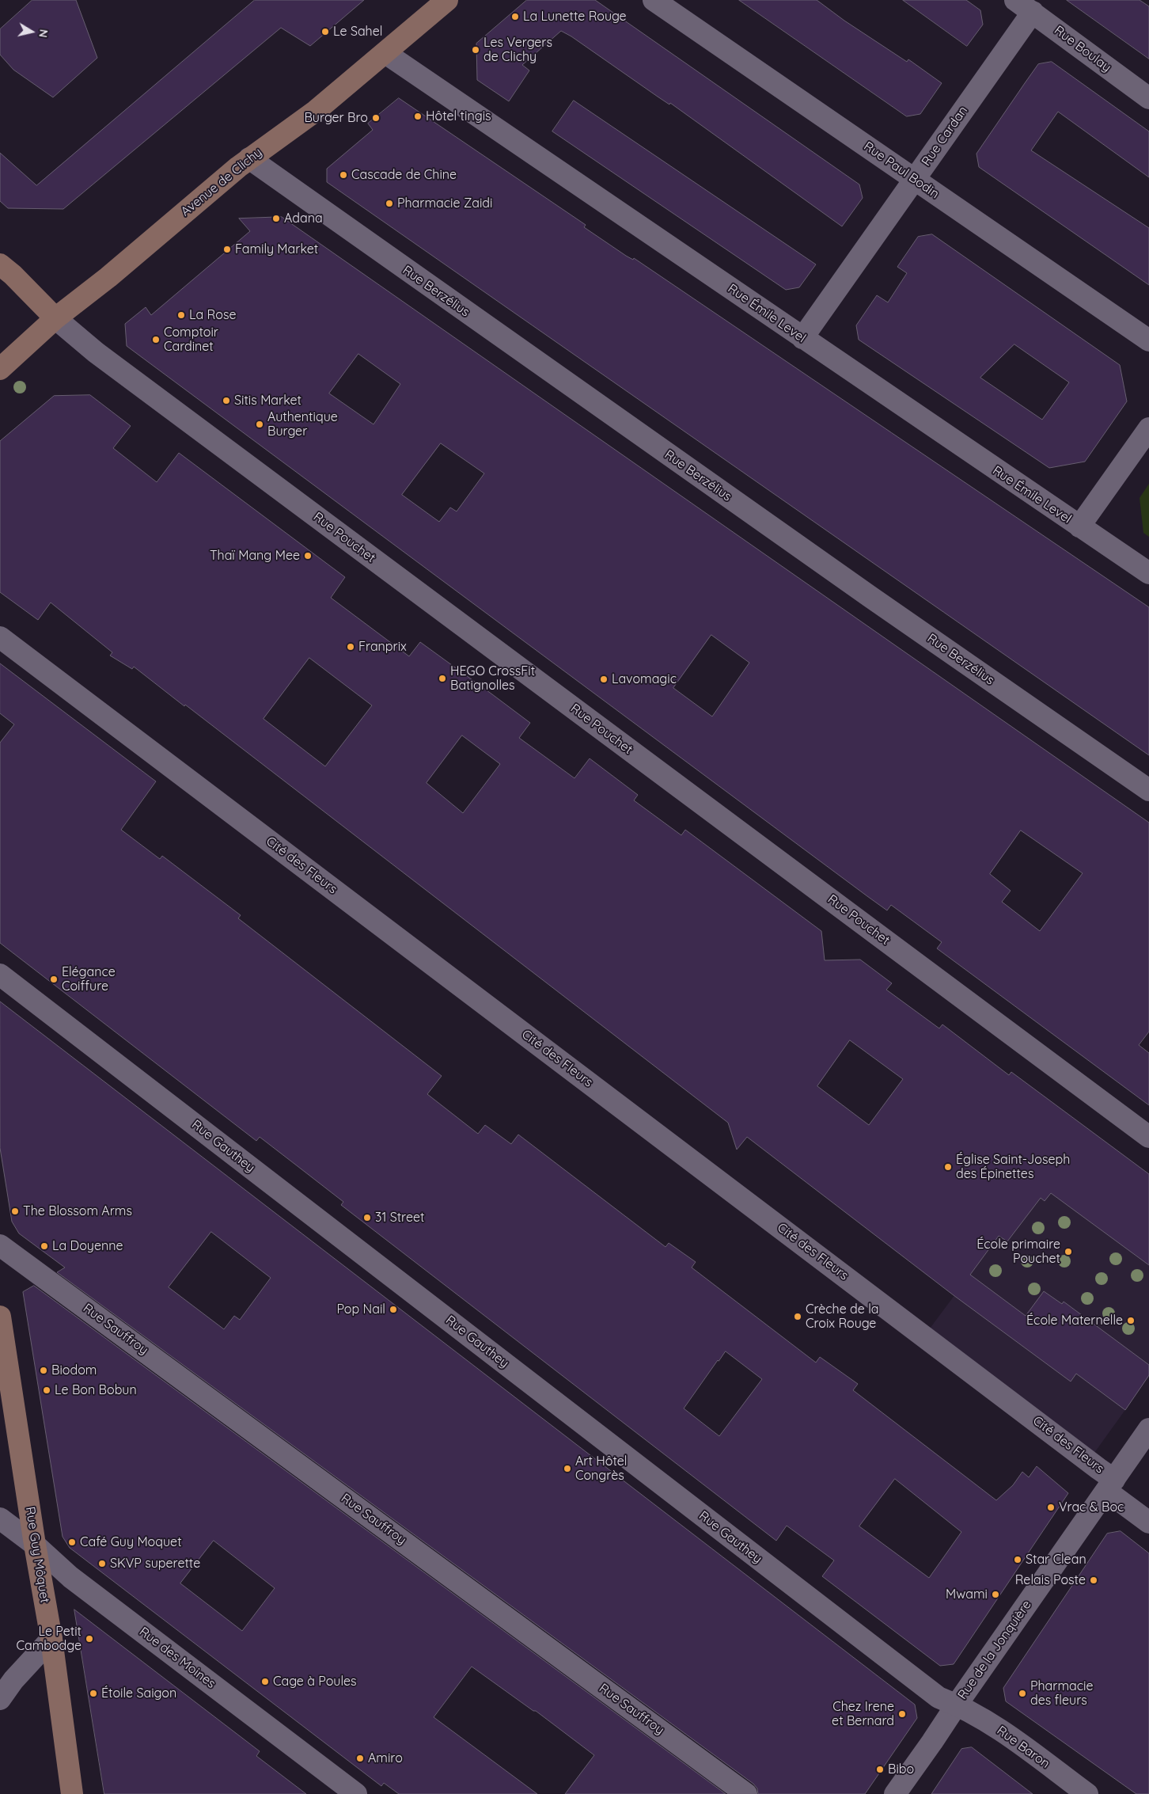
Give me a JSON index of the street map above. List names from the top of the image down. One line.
{"streets":{"main road":["Avenue de Clichy","Rue Guy Môquet"],"street":["Rue Boulay","Rue Cardan","Rue Paul Bodin","Rue Berzélius","Rue Émile Level","Rue Pouchet","Cité des Fleurs","Rue Gauthey","Rue Sauffroy","Rue de la Jonquière","Rue des Moines","Rue Baron"]},"crossings":[["Rue Boulay","Rue Cardan"],["Rue Cardan","Rue Paul Bodin"],["Rue Cardan","Rue Émile Level"],["Avenue de Clichy","Rue Berzélius"],["Avenue de Clichy","Rue Émile Level"],["Avenue de Clichy","Rue Pouchet"],["Cité des Fleurs","Rue de la Jonquière"],["Rue Gauthey","Rue de la Jonquière"],["Rue Gauthey","Rue Baron"],["Rue Guy Môquet","Rue des Moines"],["Rue de la Jonquière","Rue Baron"]],"places":["La Lunette Rouge","Le Sahel","Les Vergers de Clichy","Hôtel tingis","Burger Bro","Cascade de Chine","Pharmacie Zaidi","Adana","Family Market","La Rose","Comptoir Cardinet","Sitis Market","Authentique Burger","Thaï Mang Mee","Franprix","HEGO CrossFit Batignolles","Lavomagic","Elégance Coiffure","Église Saint-Joseph des Épinettes","The Blossom Arms","31 Street","La Doyenne","École primaire Pouchet","Pop Nail","Crèche de la Croix Rouge","École Maternelle","Biodom","Le Bon Bobun","Art Hôtel Congrès","Vrac & Boc","Café Guy Moquet","Star Clean","SKVP superette","Relais Poste","Mwami","Le Petit Cambodge","Cage à Poules","Étoile Saigon","Pharmacie des fleurs","Chez Irene et Bernard","Amiro","Bibo"],"north":"right"}
